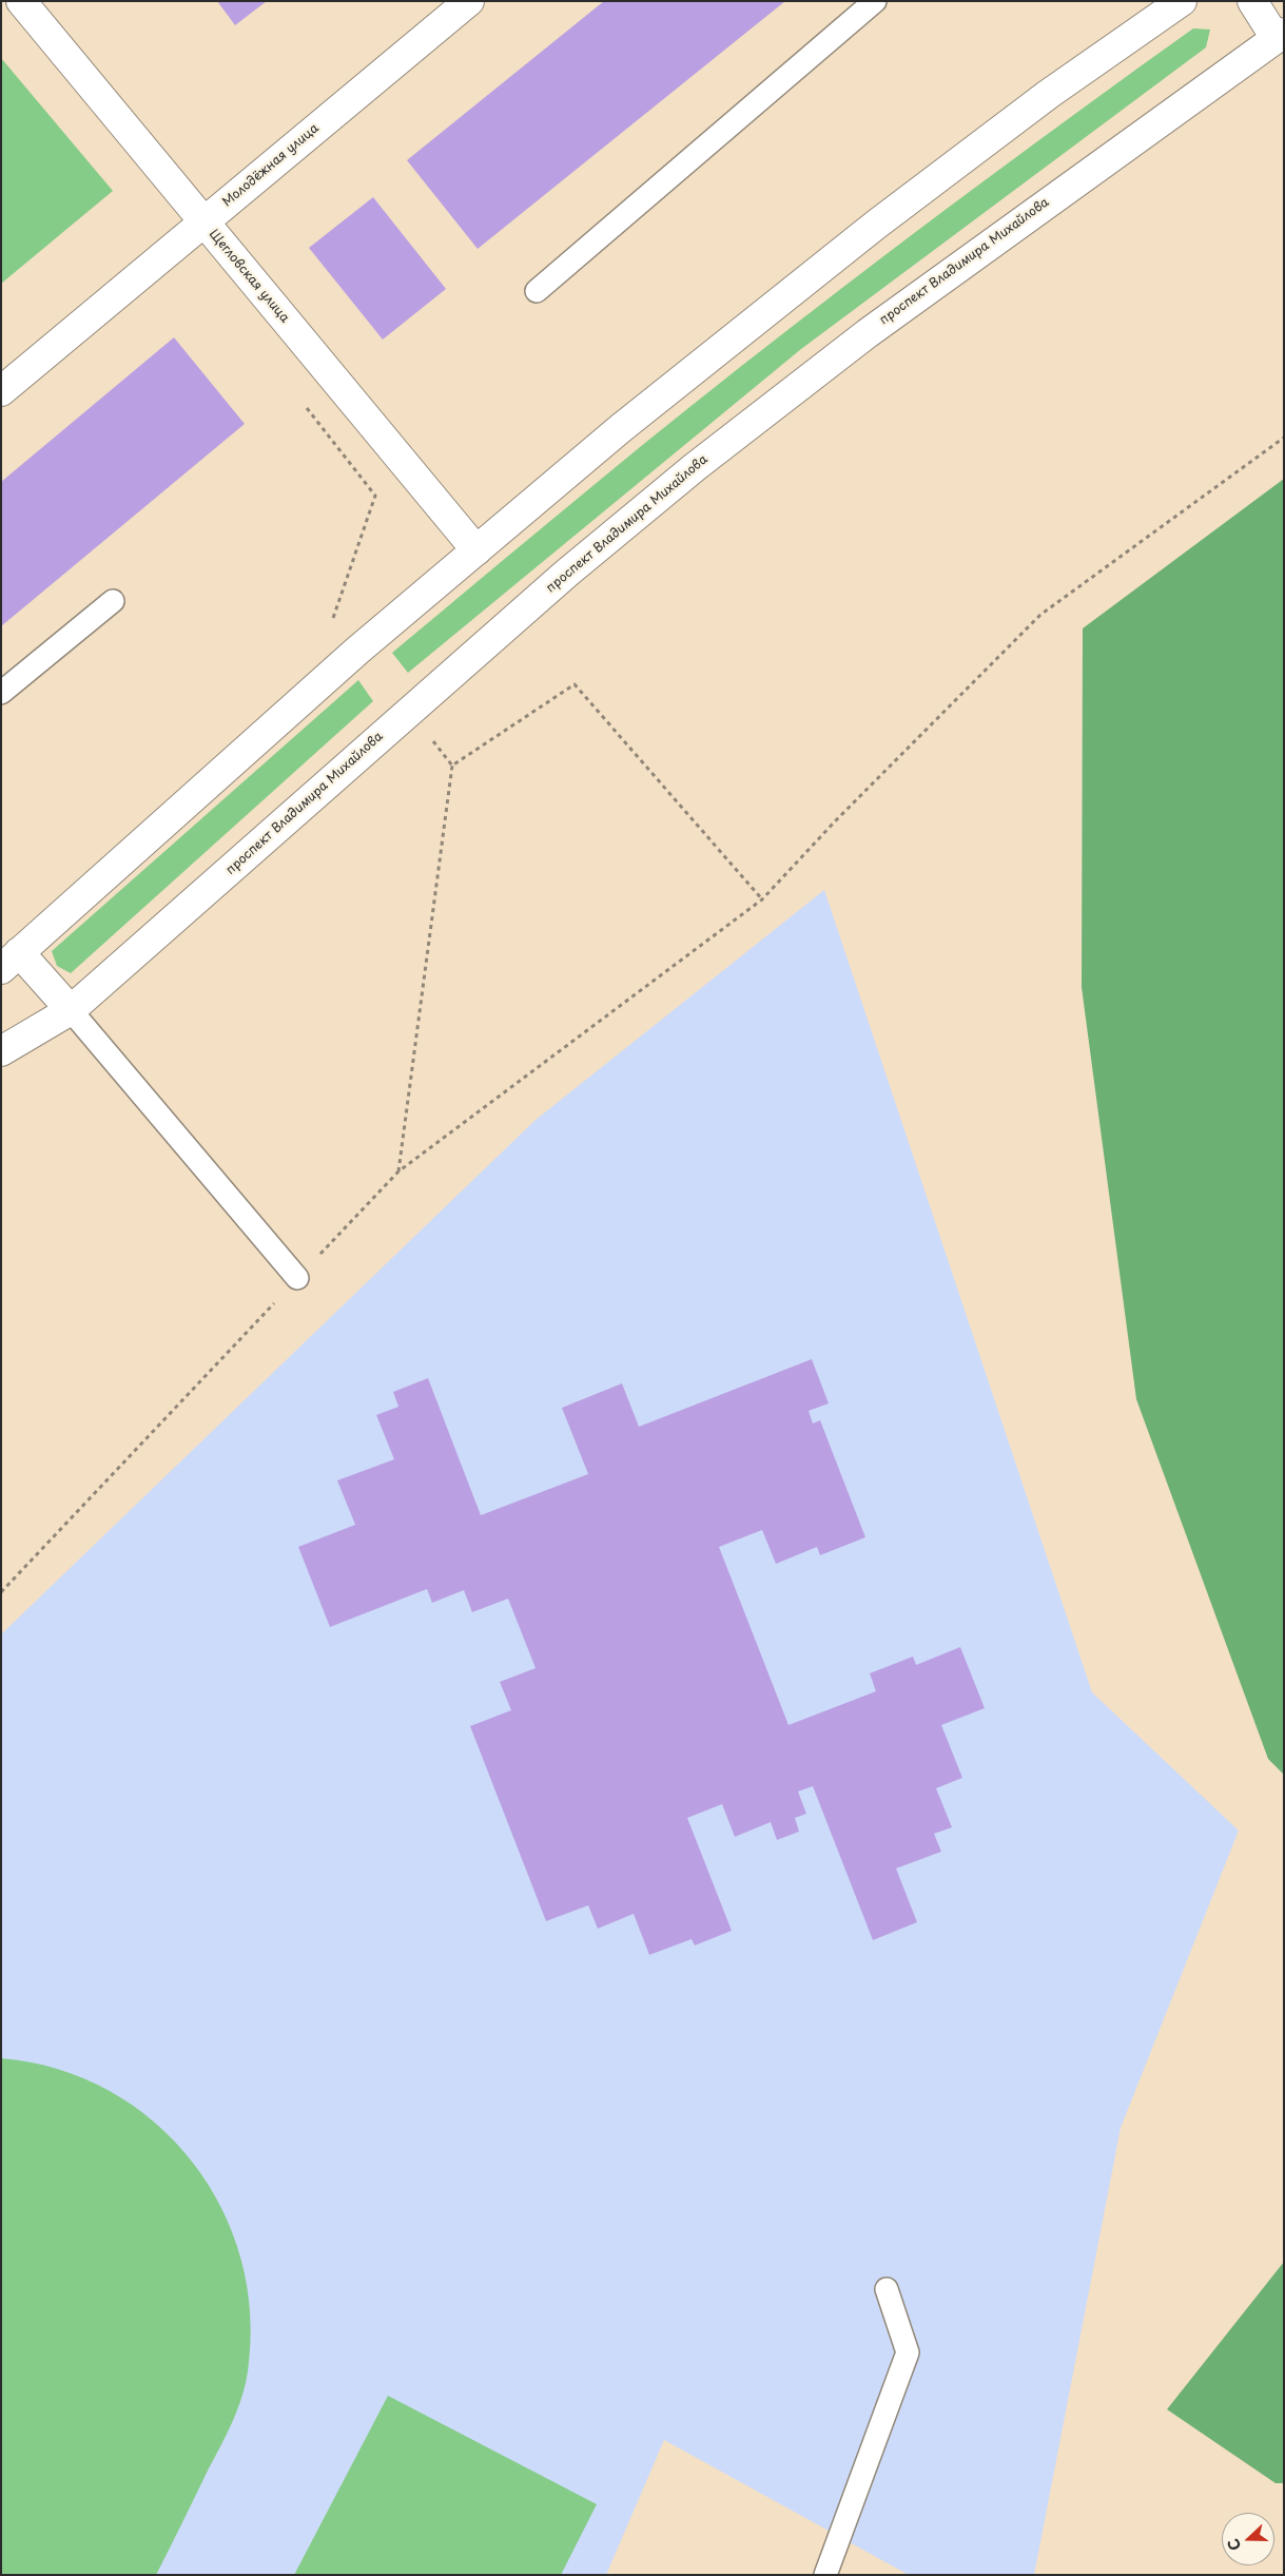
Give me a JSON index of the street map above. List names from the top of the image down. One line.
{"streets":{"main road":["Молодёжная улица","проспект Владимира Михайлова","Щегловская улица"]},"crossings":[["Молодёжная улица","Щегловская улица"]],"north":"left"}
